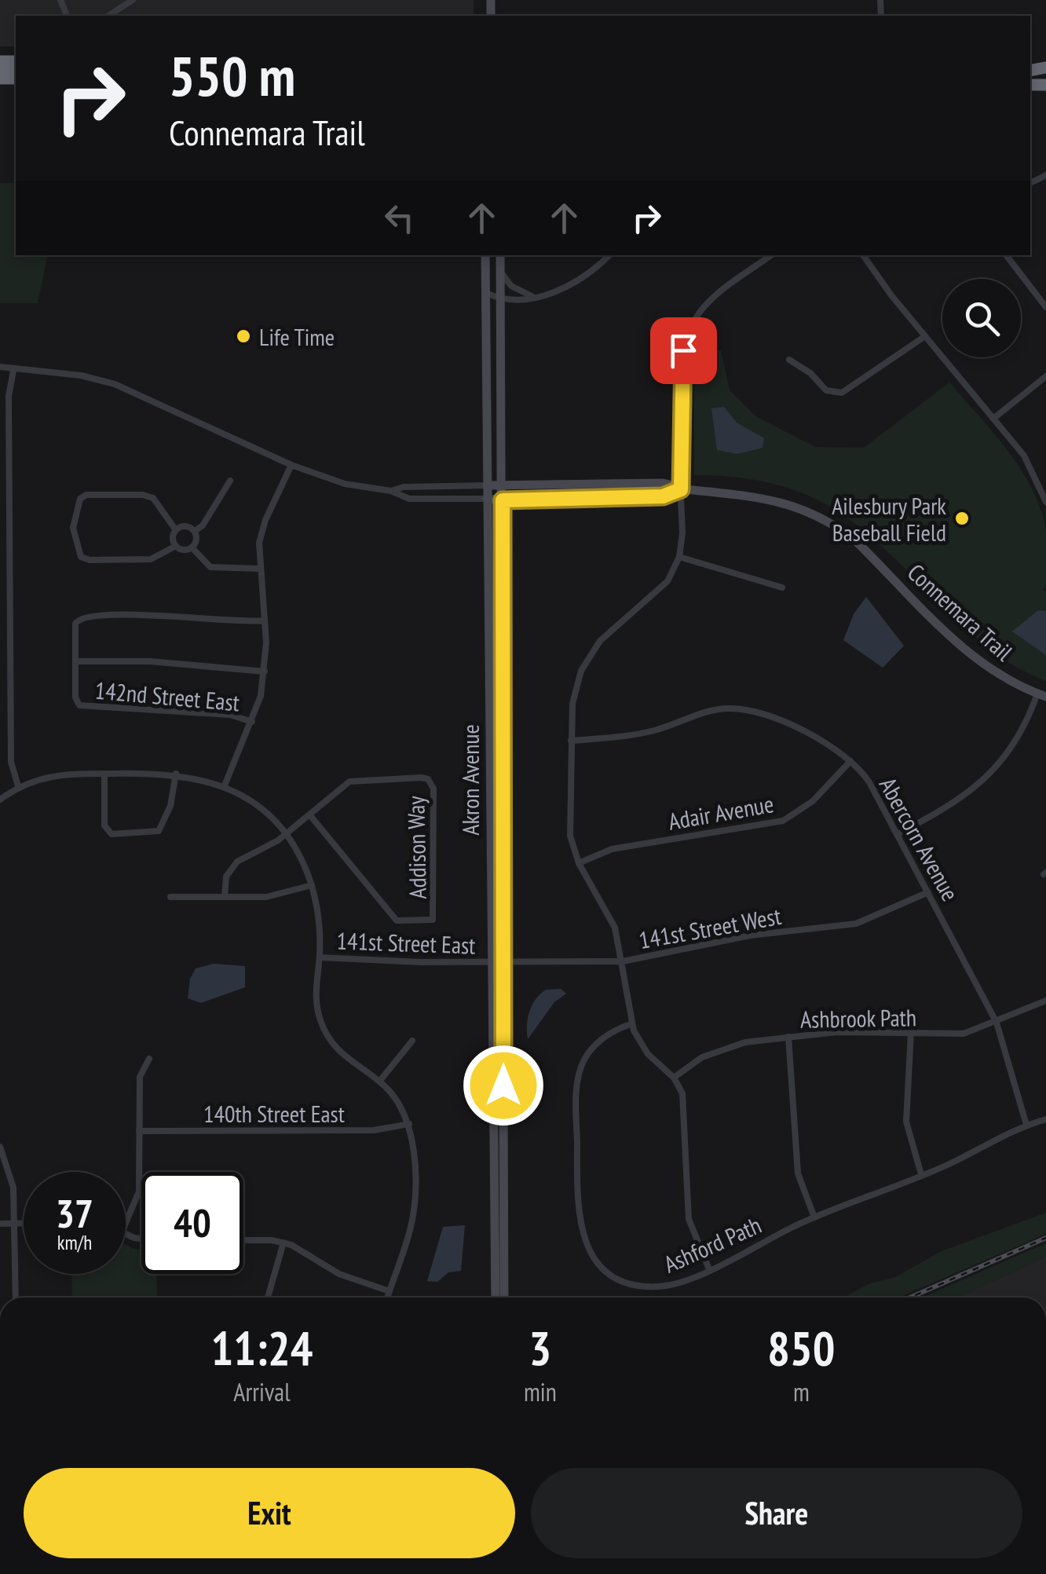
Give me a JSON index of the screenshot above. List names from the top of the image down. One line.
{"streets":{"street":["Connemara Trail","142nd Street East","Akron Avenue","Adair Avenue","Abercorn Avenue","Addison Way","141st Street West","141st Street East","Ashbrook Path","140th Street East","Ashford Path"]},"crossings":[["Connemara Trail","Akron Avenue"],["Akron Avenue","141st Street West"],["Akron Avenue","141st Street East"],["Adair Avenue","Abercorn Avenue"],["Abercorn Avenue","141st Street West"],["Abercorn Avenue","Ashbrook Path"],["Abercorn Avenue","Ashford Path"],["141st Street West","141st Street East"]],"places":["Life Time","Ailesbury Park Baseball Field"],"page":{"turn":["550 m","Connemara Trail"],"speed":"37 km/h","limit":"40","eta":["11:24","Arrival","3","min","850","m"],"buttons":["Exit","Share"]}}
